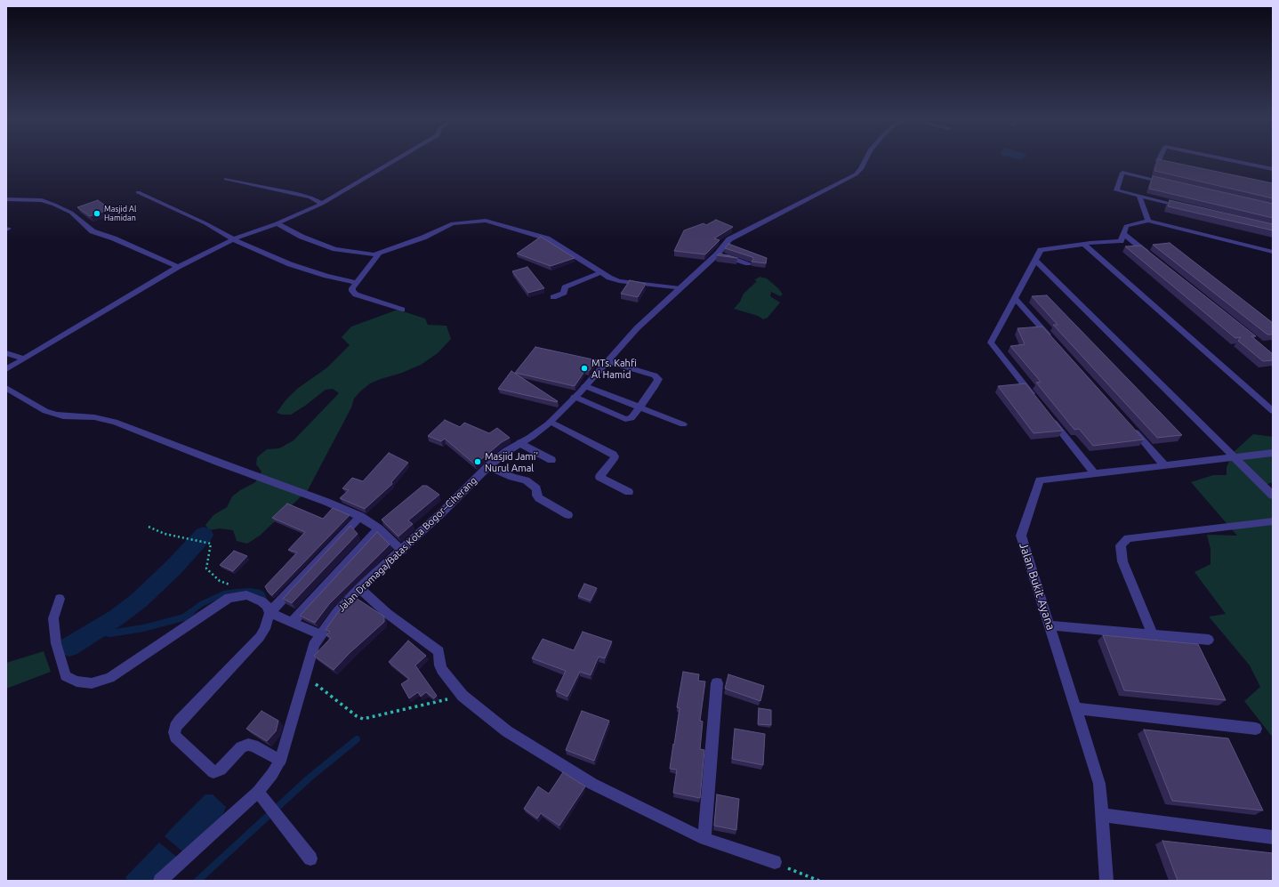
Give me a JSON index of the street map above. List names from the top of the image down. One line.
{"streets":{"street":["Jalan Dramaga/Batas Kota Bogor–Ciherang","Jalan Bukit Ayana"]},"places":["Masjid Al Hamidan","MTs. Kahfi Al Hamid","Masjid Jami' Nurul Amal"]}
